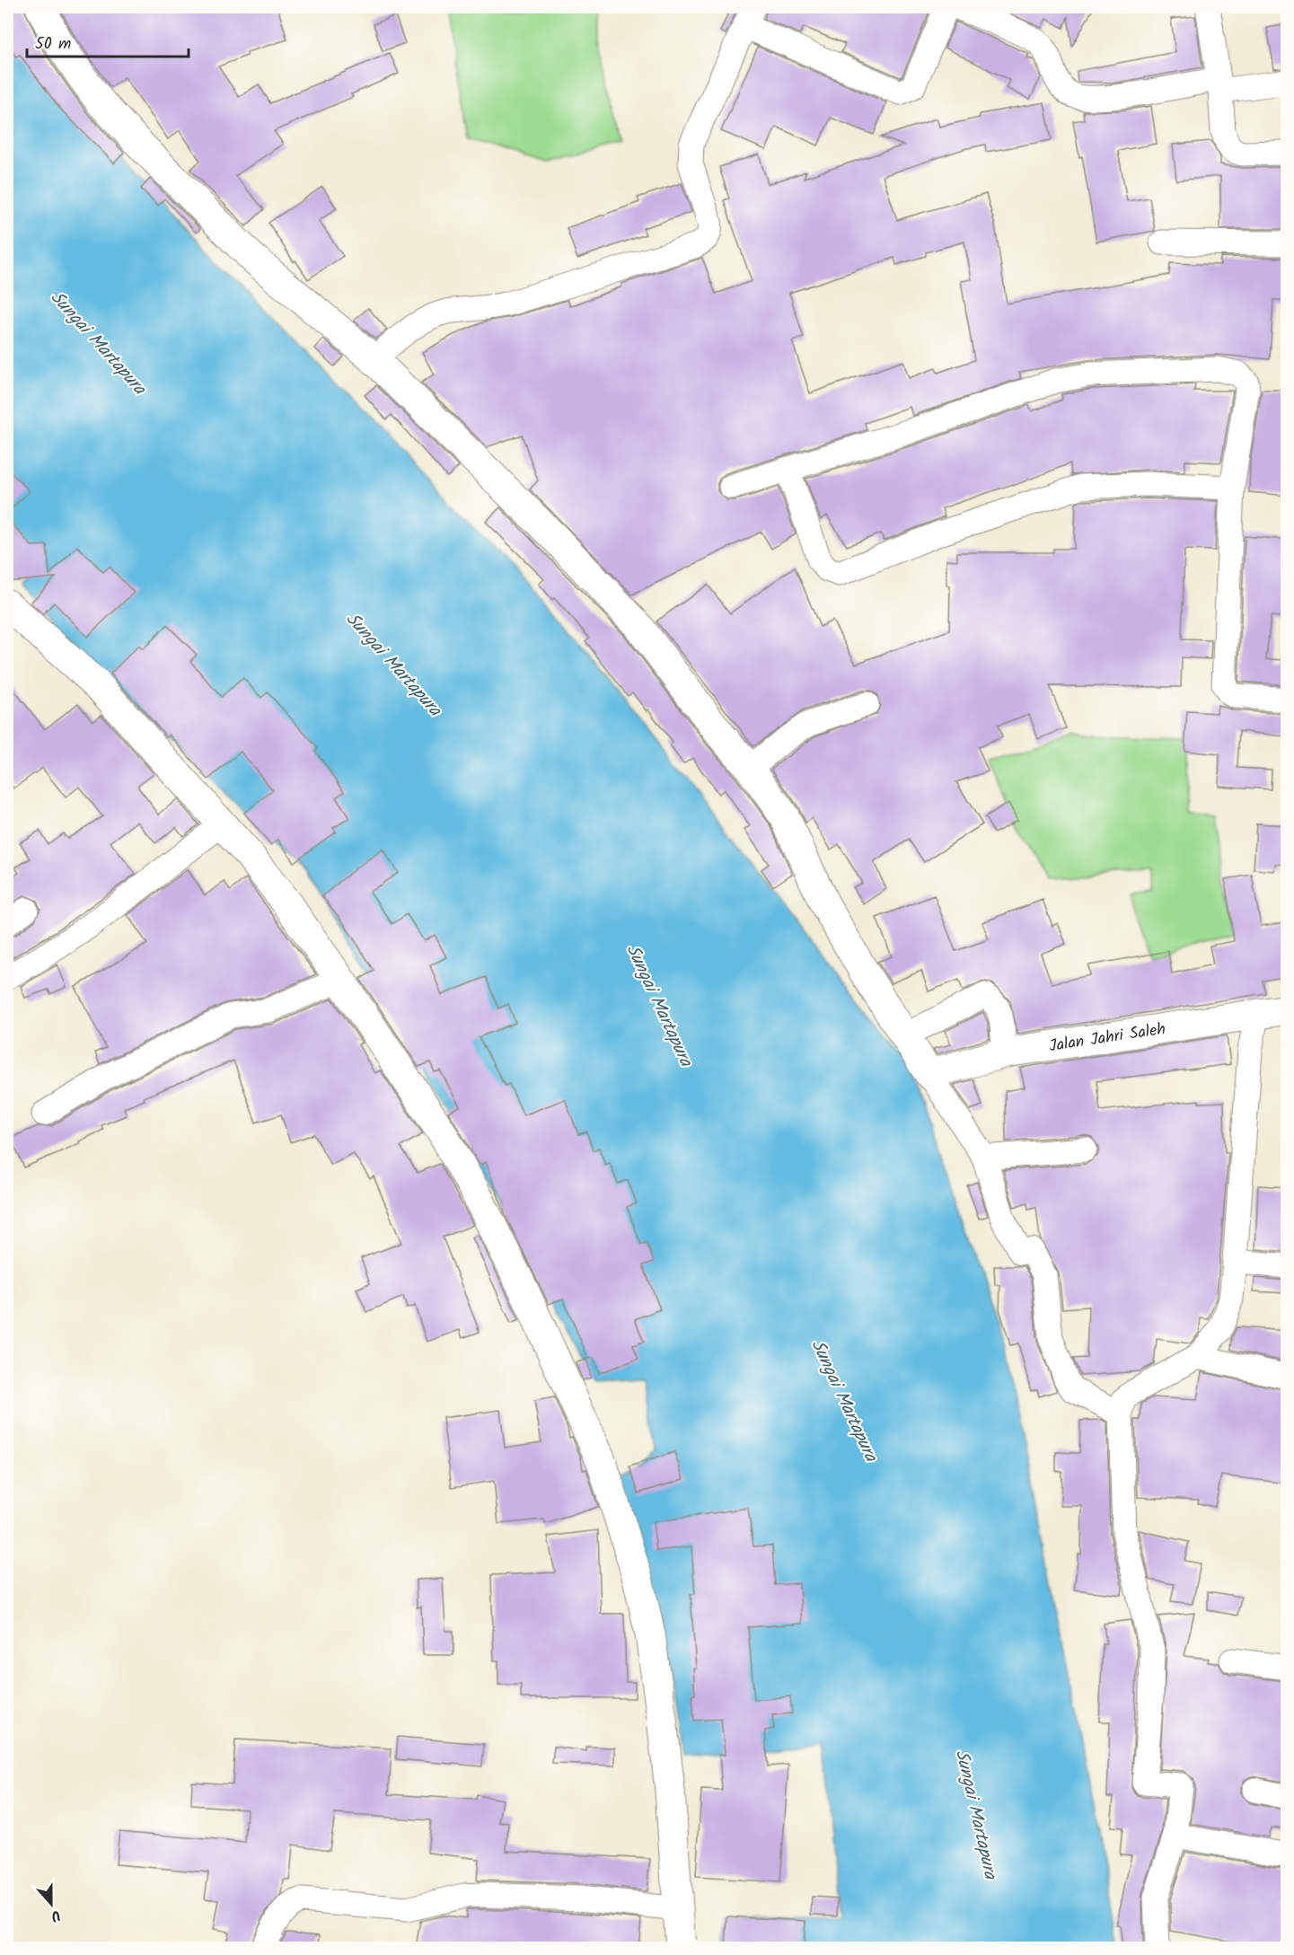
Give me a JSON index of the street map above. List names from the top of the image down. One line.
{"streets":{"street":["Jalan Jahri Saleh"]},"water":["Sungai Martapura"],"scale_bar":"50 m","north":"bottom"}
